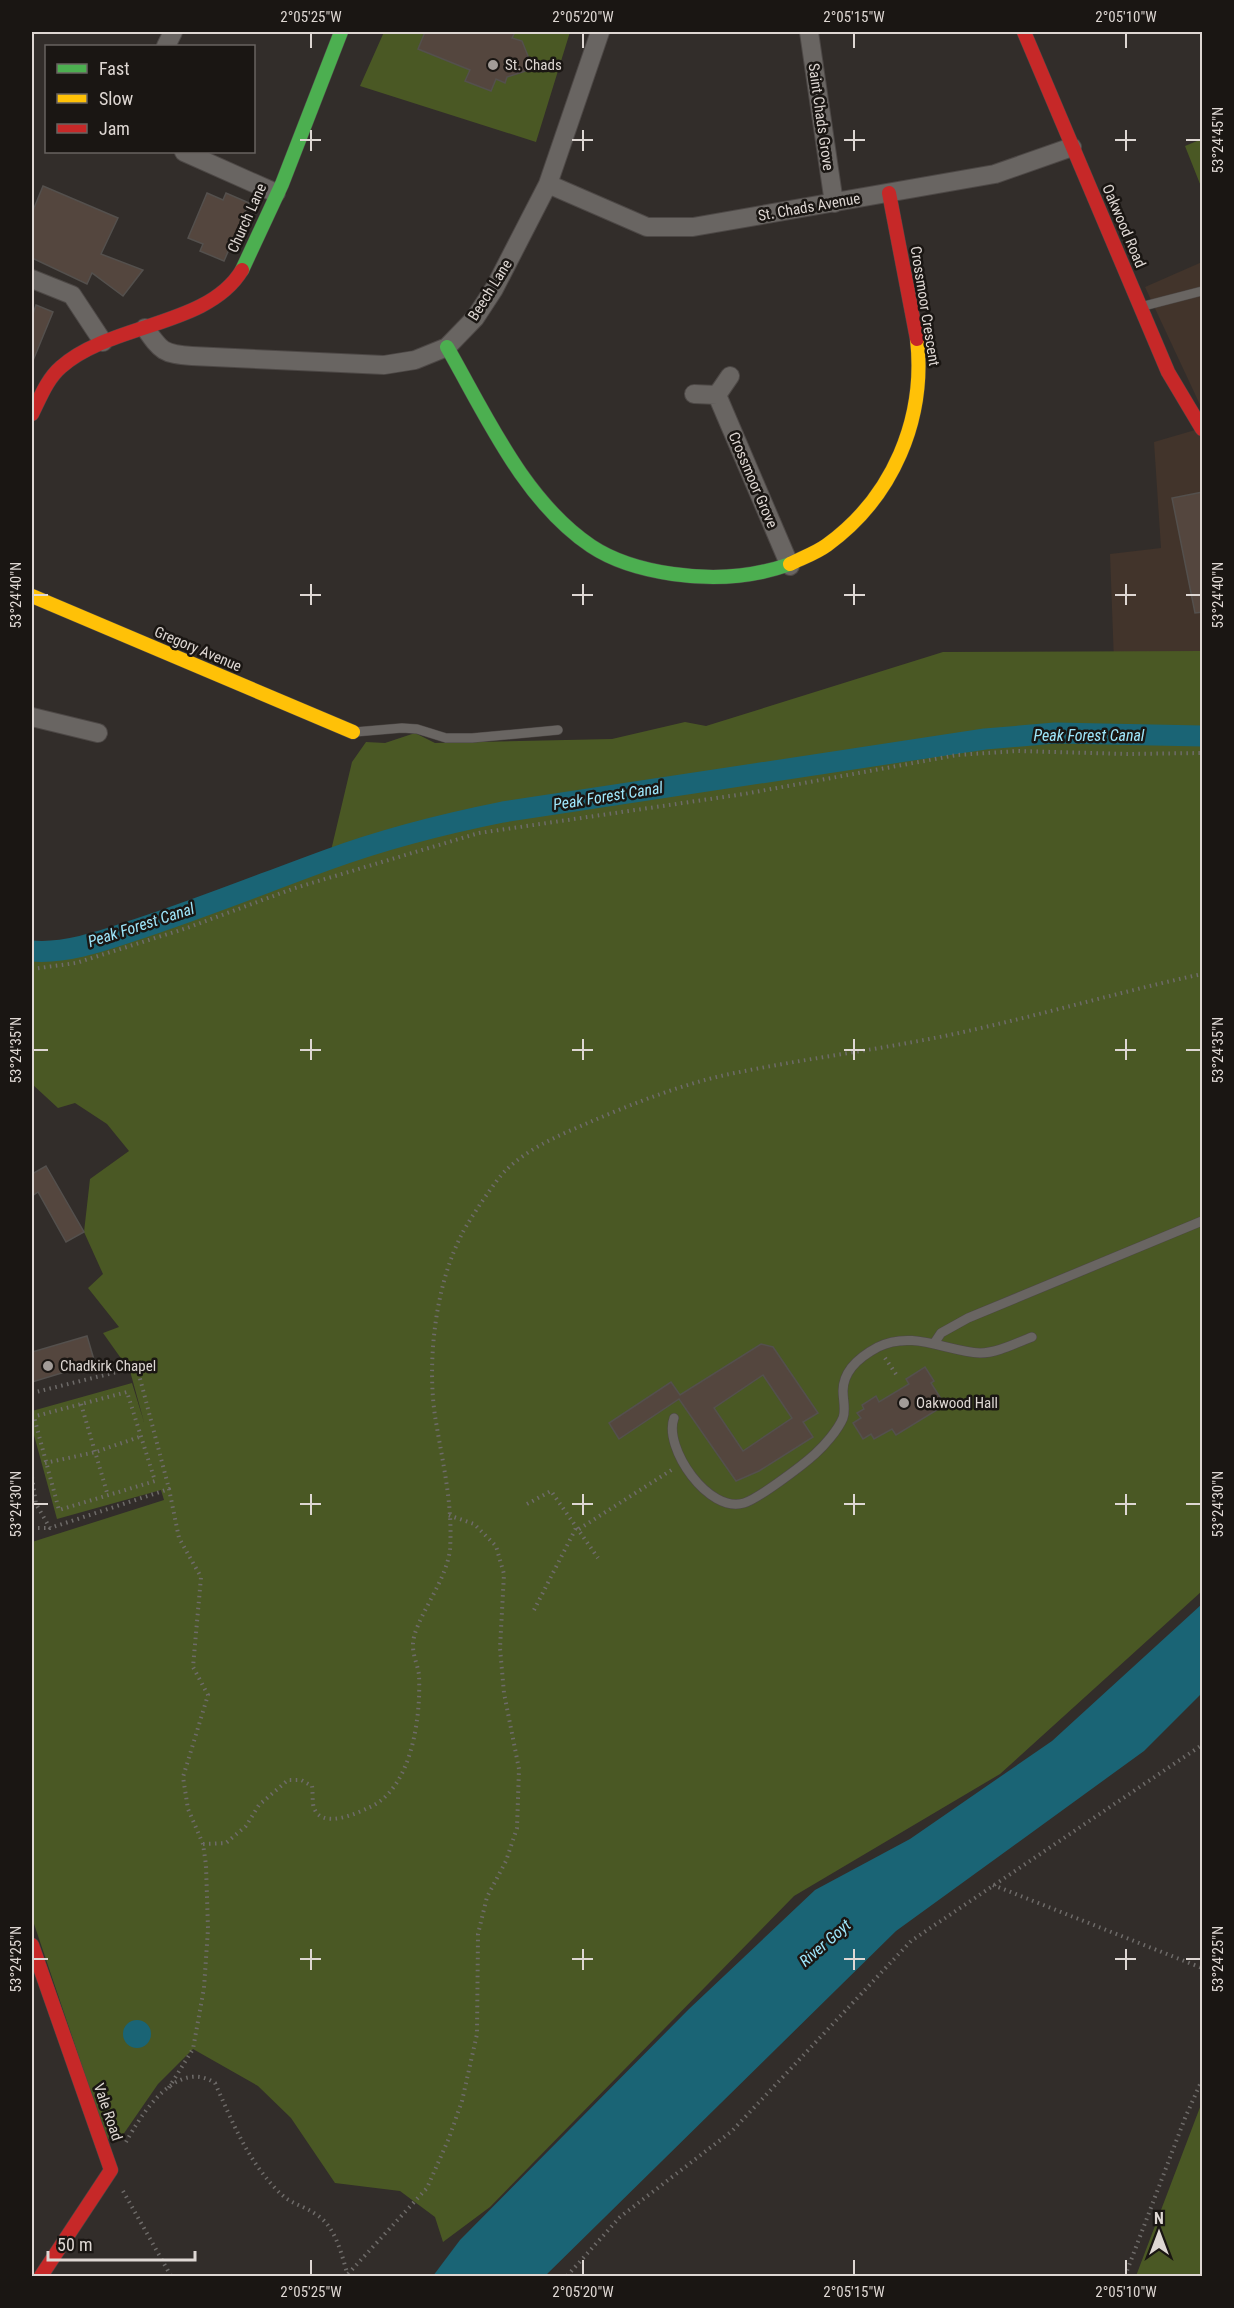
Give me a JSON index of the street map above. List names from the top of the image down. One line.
{"streets":{"street":["Saint Chads Grove","St. Chads Avenue","Church Lane","Oakwood Road","Beech Lane","Crossmoor Crescent","Crossmoor Grove","Gregory Avenue","Vale Road"]},"crossings":[["Saint Chads Grove","St. Chads Avenue"],["St. Chads Avenue","Oakwood Road"],["St. Chads Avenue","Beech Lane"],["St. Chads Avenue","Crossmoor Crescent"],["Church Lane","Beech Lane"],["Beech Lane","Crossmoor Crescent"],["Crossmoor Crescent","Crossmoor Grove"]],"water":["Peak Forest Canal","River Goyt"],"places":["St. Chads","Chadkirk Chapel","Oakwood Hall"],"legend":["Fast","Slow","Jam"],"scale_bar":"50 m","north":"top","coordinates":["2°05'25\"W","2°05'20\"W","2°05'15\"W","2°05'10\"W","53°24'45\"N","53°24'40\"N","53°24'35\"N","53°24'30\"N","53°24'25\"N"]}
